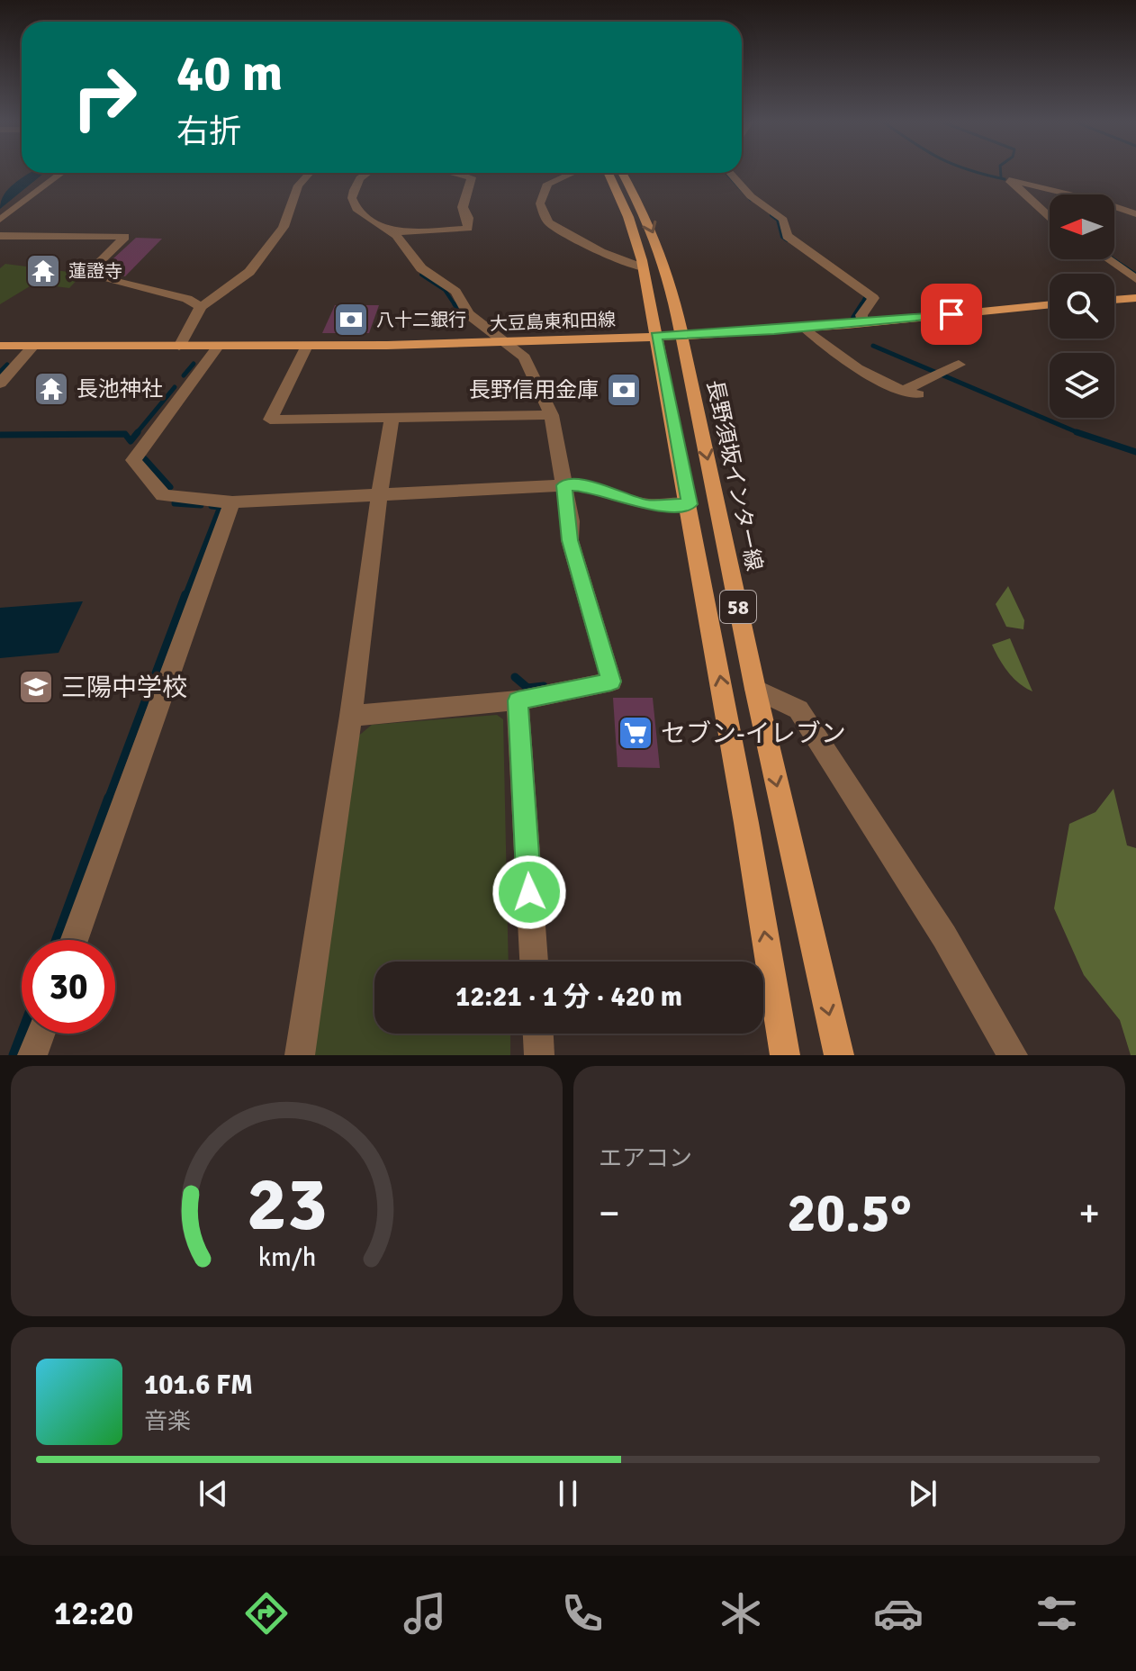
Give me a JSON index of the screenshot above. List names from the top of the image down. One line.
{"streets":{"main road":["大豆島東和田線","長野須坂インター線","58"]},"crossings":[["大豆島東和田線","長野須坂インター線"],["大豆島東和田線","58"]],"places":{"temple":["蓮證寺","長池神社"],"bank":["八十二銀行","長野信用金庫"],"school or university":["三陽中学校"],"supermarket":["セブン-イレブン"]},"north":"left","page":{"turn":["40 m","右折"],"limit":"30","trip":"12:21 · 1 分 · 420 m","tile":"エアコン","heat":["−","20.5°","+"],"song":["101.6 FM","音楽"],"tabs":"12:20","gauge":["23","km/h"]}}
